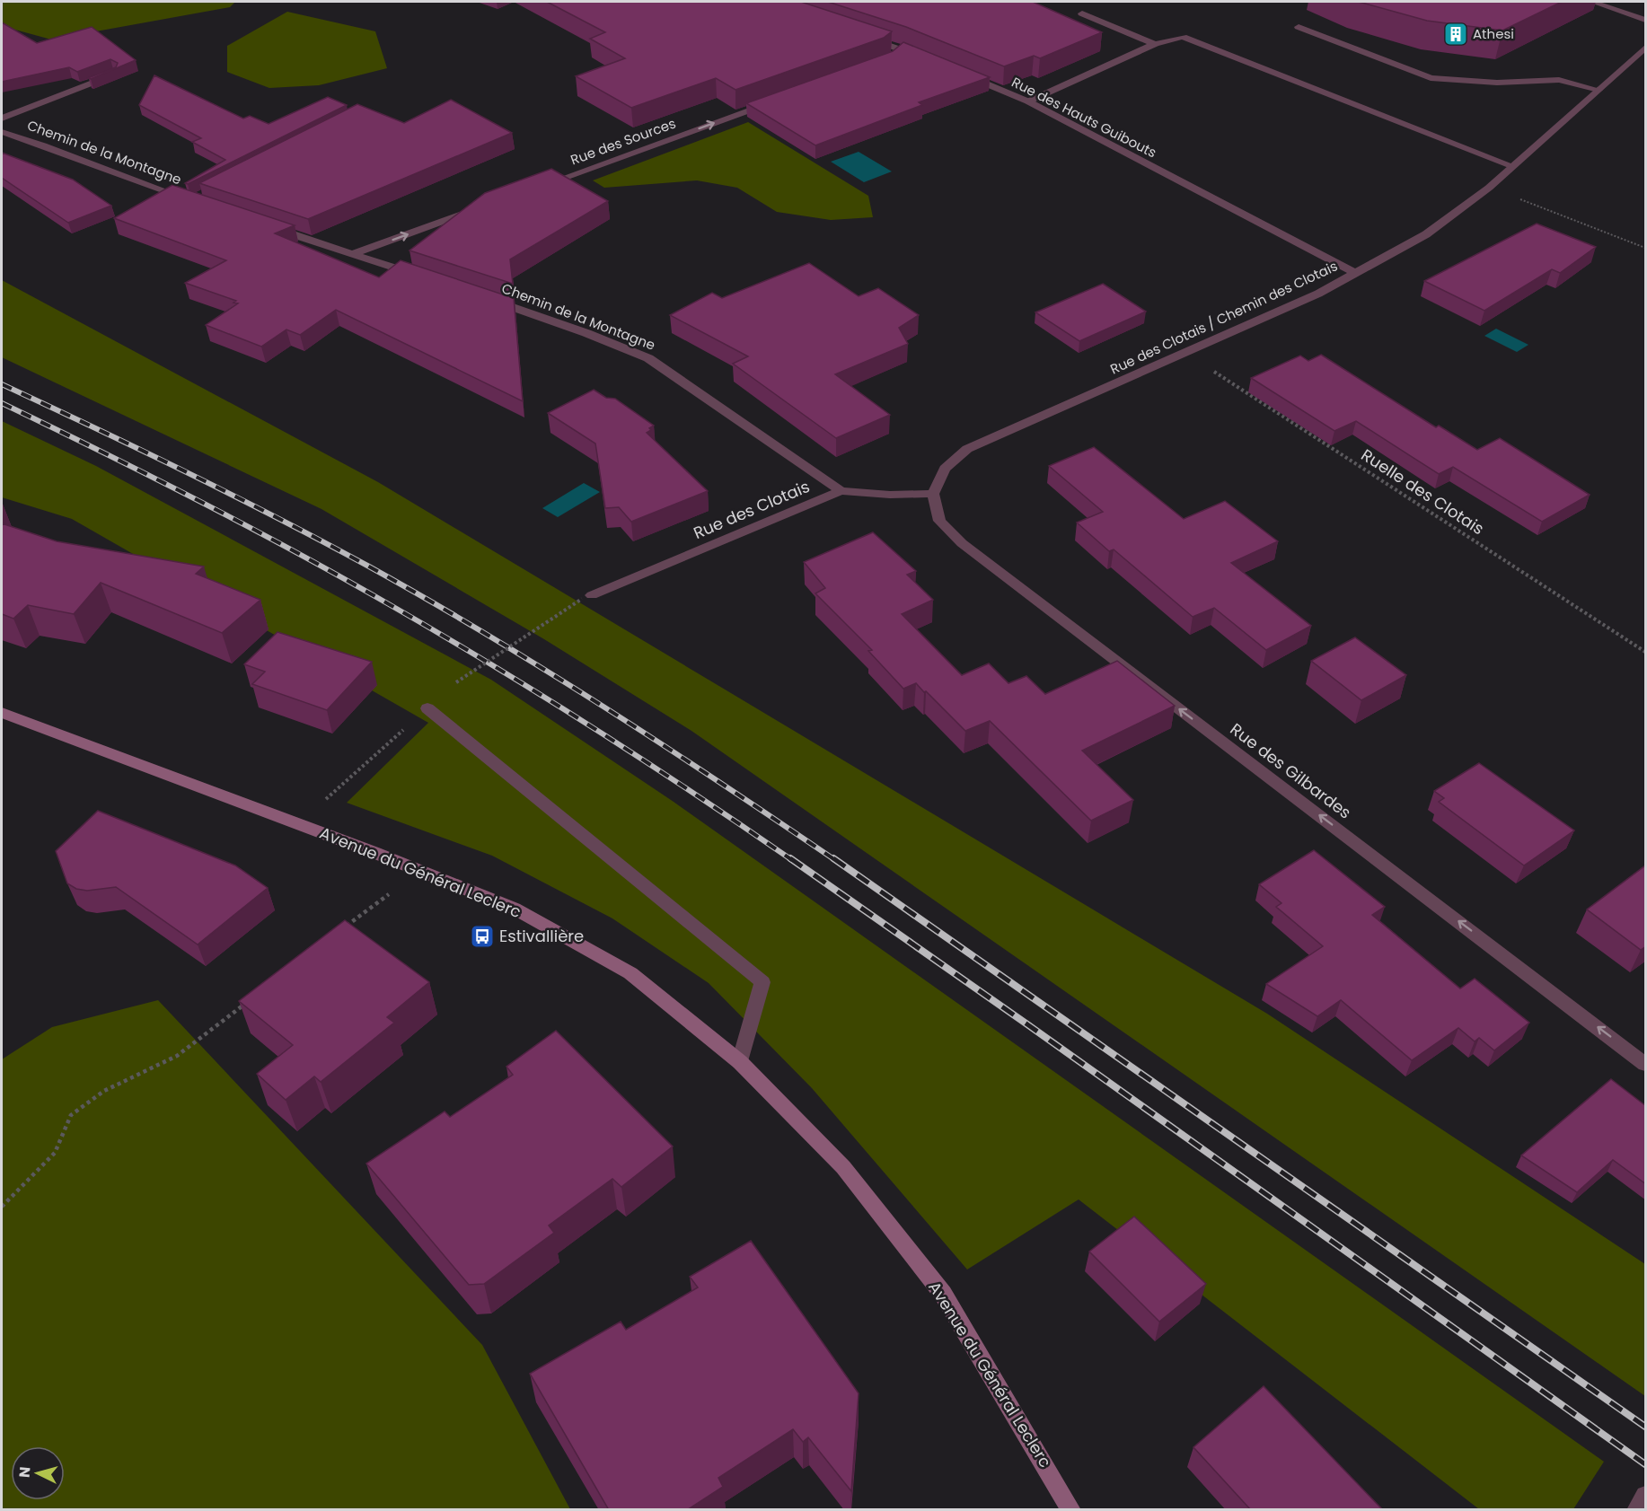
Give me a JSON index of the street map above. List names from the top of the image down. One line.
{"streets":{"main road":["Avenue du Général Leclerc"],"street":["Rue des Hauts Guibouts","Rue des Sources","Chemin de la Montagne","Rue des Clotais / Chemin des Clotais","Rue des Clotais","Rue des Gilbardes"],"path":["Ruelle des Clotais"]},"crossings":[["Rue des Hauts Guibouts","Rue des Clotais / Chemin des Clotais"],["Chemin de la Montagne","Rue des Clotais"],["Rue des Clotais / Chemin des Clotais","Ruelle des Clotais"],["Rue des Clotais / Chemin des Clotais","Rue des Clotais"],["Rue des Clotais / Chemin des Clotais","Rue des Gilbardes"],["Rue des Clotais","Rue des Gilbardes"]],"one_way":["Rue des Sources","Rue des Gilbardes"],"places":{"building":["Athesi"],"bus stop":["Estivallière"]},"north":"left"}
